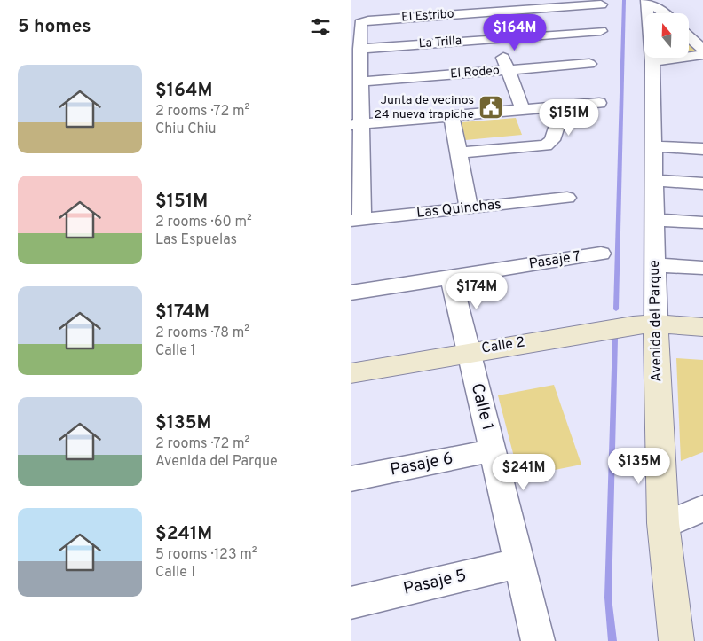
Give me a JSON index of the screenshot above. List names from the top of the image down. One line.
{"streets":{"street":["El Estribo","La Trilla","El Rodeo","Las Quinchas","Pasaje 7","Avenida del Parque","Calle 2","Calle 1","Pasaje 6","Pasaje 5"]},"crossings":[["Pasaje 7","Calle 1"],["Avenida del Parque","Calle 2"],["Calle 2","Calle 1"],["Calle 1","Pasaje 6"],["Calle 1","Pasaje 5"]],"places":{"public building":["Junta de vecinos 24 nueva trapiche"]},"north":"top","page":{"heading":"5 homes","price":["$164M","$151M","$174M","$135M","$241M"],"list":[{"name":"$164M","note":"2 rooms · 72 m² · Chiu Chiu"},{"name":"$151M","note":"2 rooms · 60 m² · Las Espuelas"},{"name":"$174M","note":"2 rooms · 78 m² · Calle 1"},{"name":"$135M","note":"2 rooms · 72 m² · Avenida del Parque"},{"name":"$241M","note":"5 rooms · 123 m² · Calle 1"}]}}
